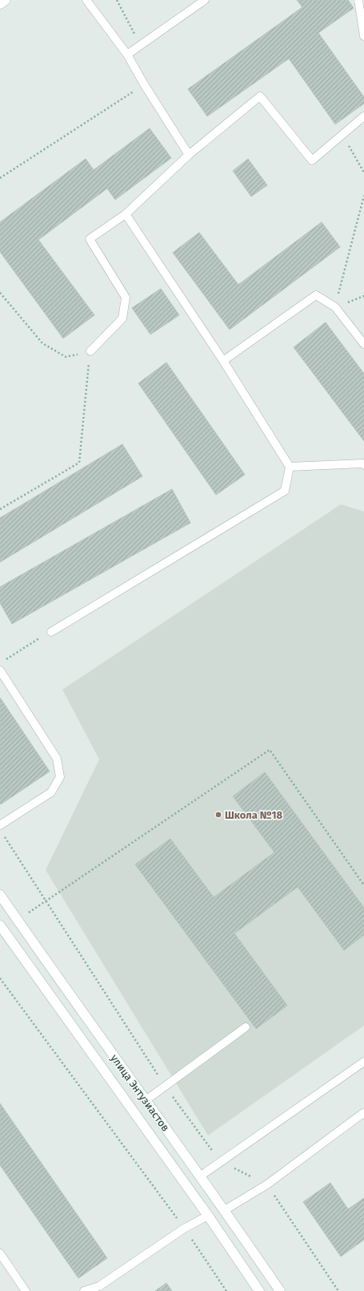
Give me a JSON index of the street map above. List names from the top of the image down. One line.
{"streets":{"main road":["улица Энтузиастов"]},"places":["Школа №18"]}
